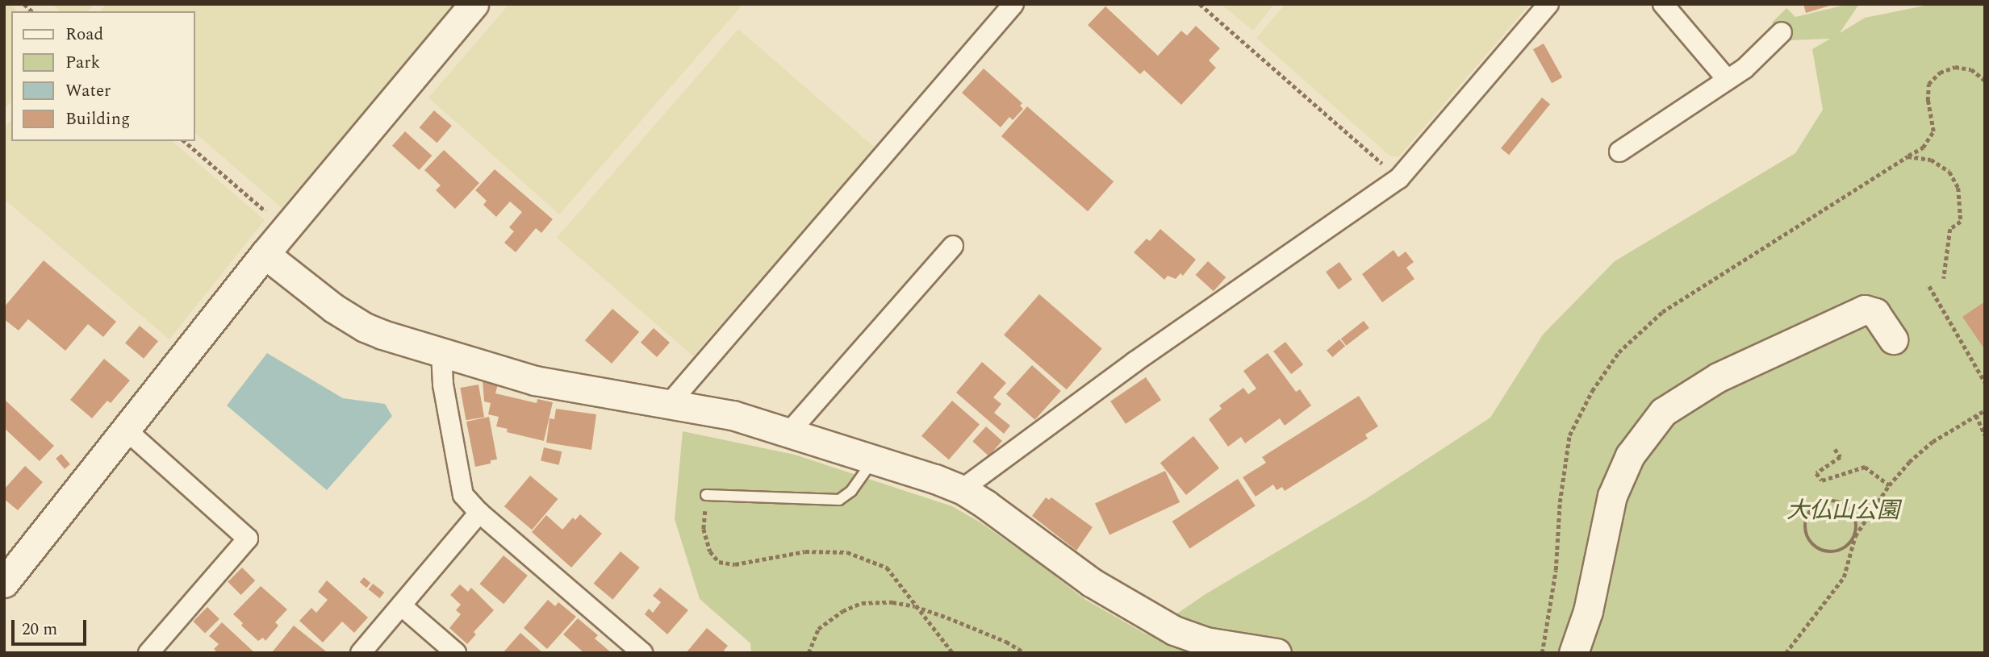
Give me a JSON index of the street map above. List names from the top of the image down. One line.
{"parks":["大仏山公園"],"legend":["Road","Park","Water","Building"],"scale_bar":"20 m"}
